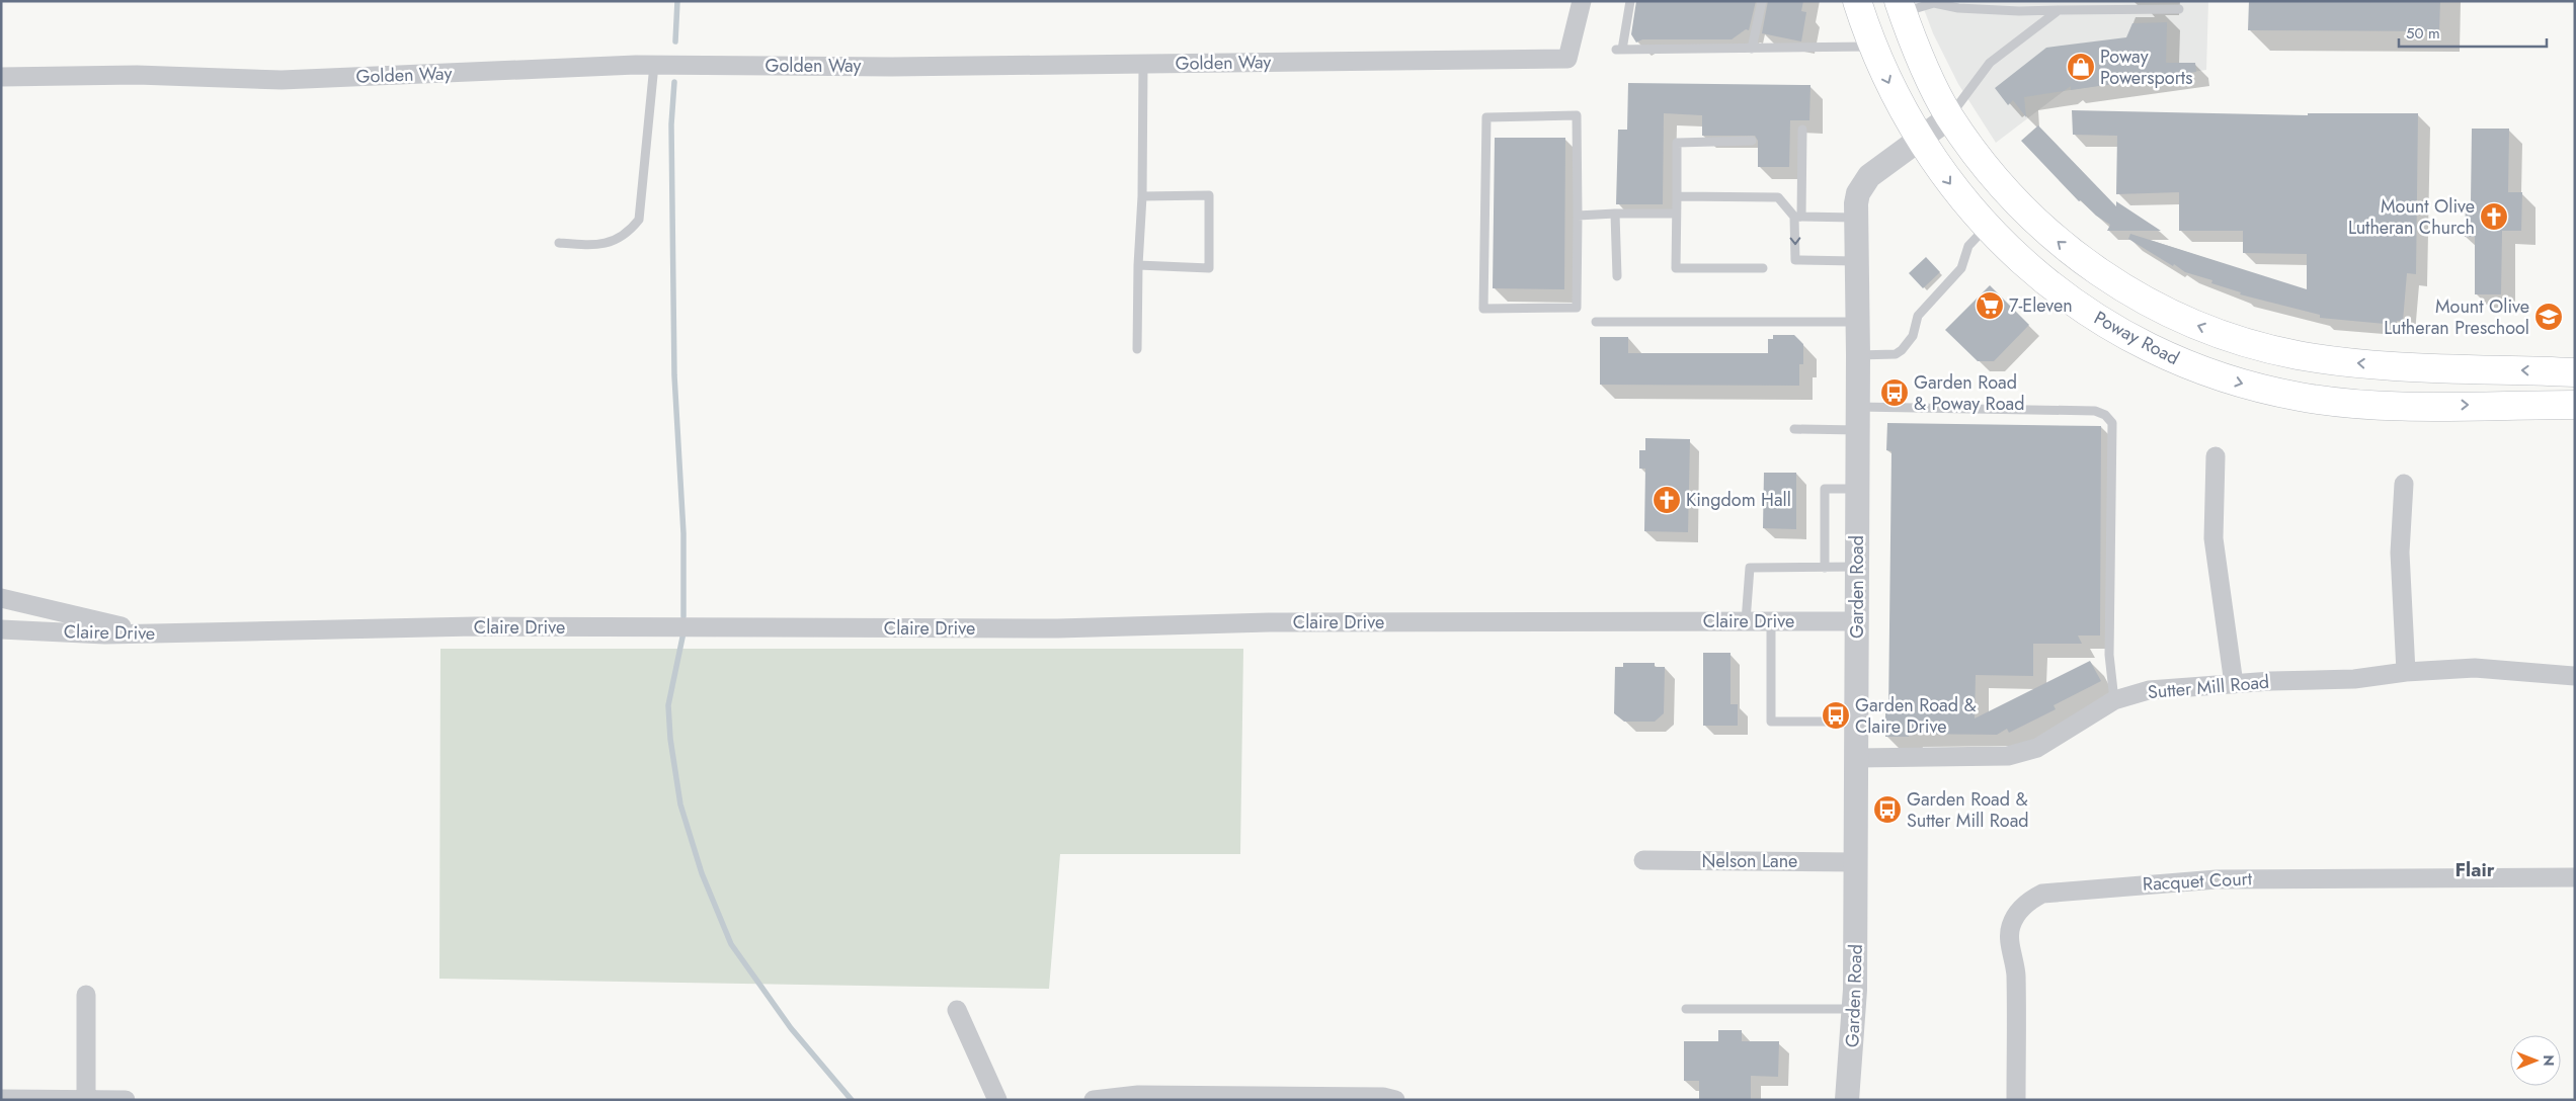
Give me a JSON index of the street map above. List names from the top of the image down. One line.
{"streets":{"main road":["Poway Road"],"street":["Golden Way","Garden Road","Claire Drive","Sutter Mill Road","Nelson Lane","Racquet Court"]},"crossings":[["Poway Road","Garden Road"],["Garden Road","Claire Drive"],["Garden Road","Sutter Mill Road"],["Garden Road","Nelson Lane"]],"districts":["Flair"],"places":{"shop":["Poway Powersports"],"church":["Mount Olive Lutheran Church","Kingdom Hall"],"supermarket":["7-Eleven"],"school or university":["Mount Olive Lutheran Preschool"],"bus stop":["Garden Road & Poway Road","Garden Road & Claire Drive","Garden Road & Sutter Mill Road"]},"scale_bar":"50 m","north":"right"}
